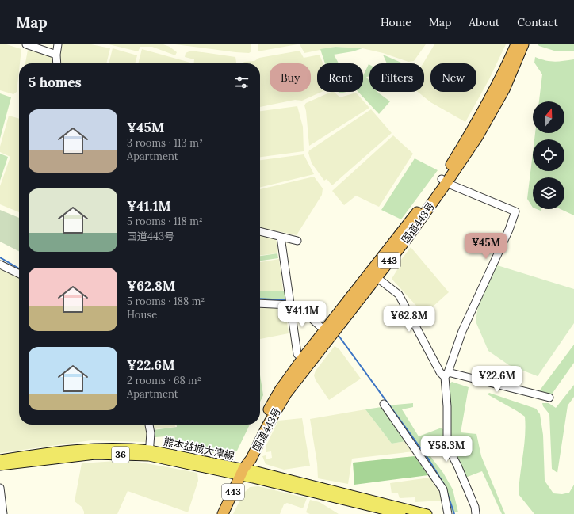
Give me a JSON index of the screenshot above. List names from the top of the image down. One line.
{"streets":{"highway":["国道443号","443"],"main road":["熊本益城大津線","36"]},"crossings":[["国道443号","熊本益城大津線"]],"north":"top","page":{"header":"Map","nav":["Home","Map","About","Contact"],"chip":["Buy","Rent","Filters","New"],"heading":"5 homes","list":[{"name":"¥45M","note":"3 rooms · 113 m² · Apartment"},{"name":"¥41.1M","note":"5 rooms · 118 m² · 国道443号"},{"name":"¥62.8M","note":"5 rooms · 188 m² · House"},{"name":"¥22.6M","note":"2 rooms · 68 m² · Apartment"}],"price":["¥45M","¥41.1M","¥62.8M","¥22.6M","¥58.3M"]}}
